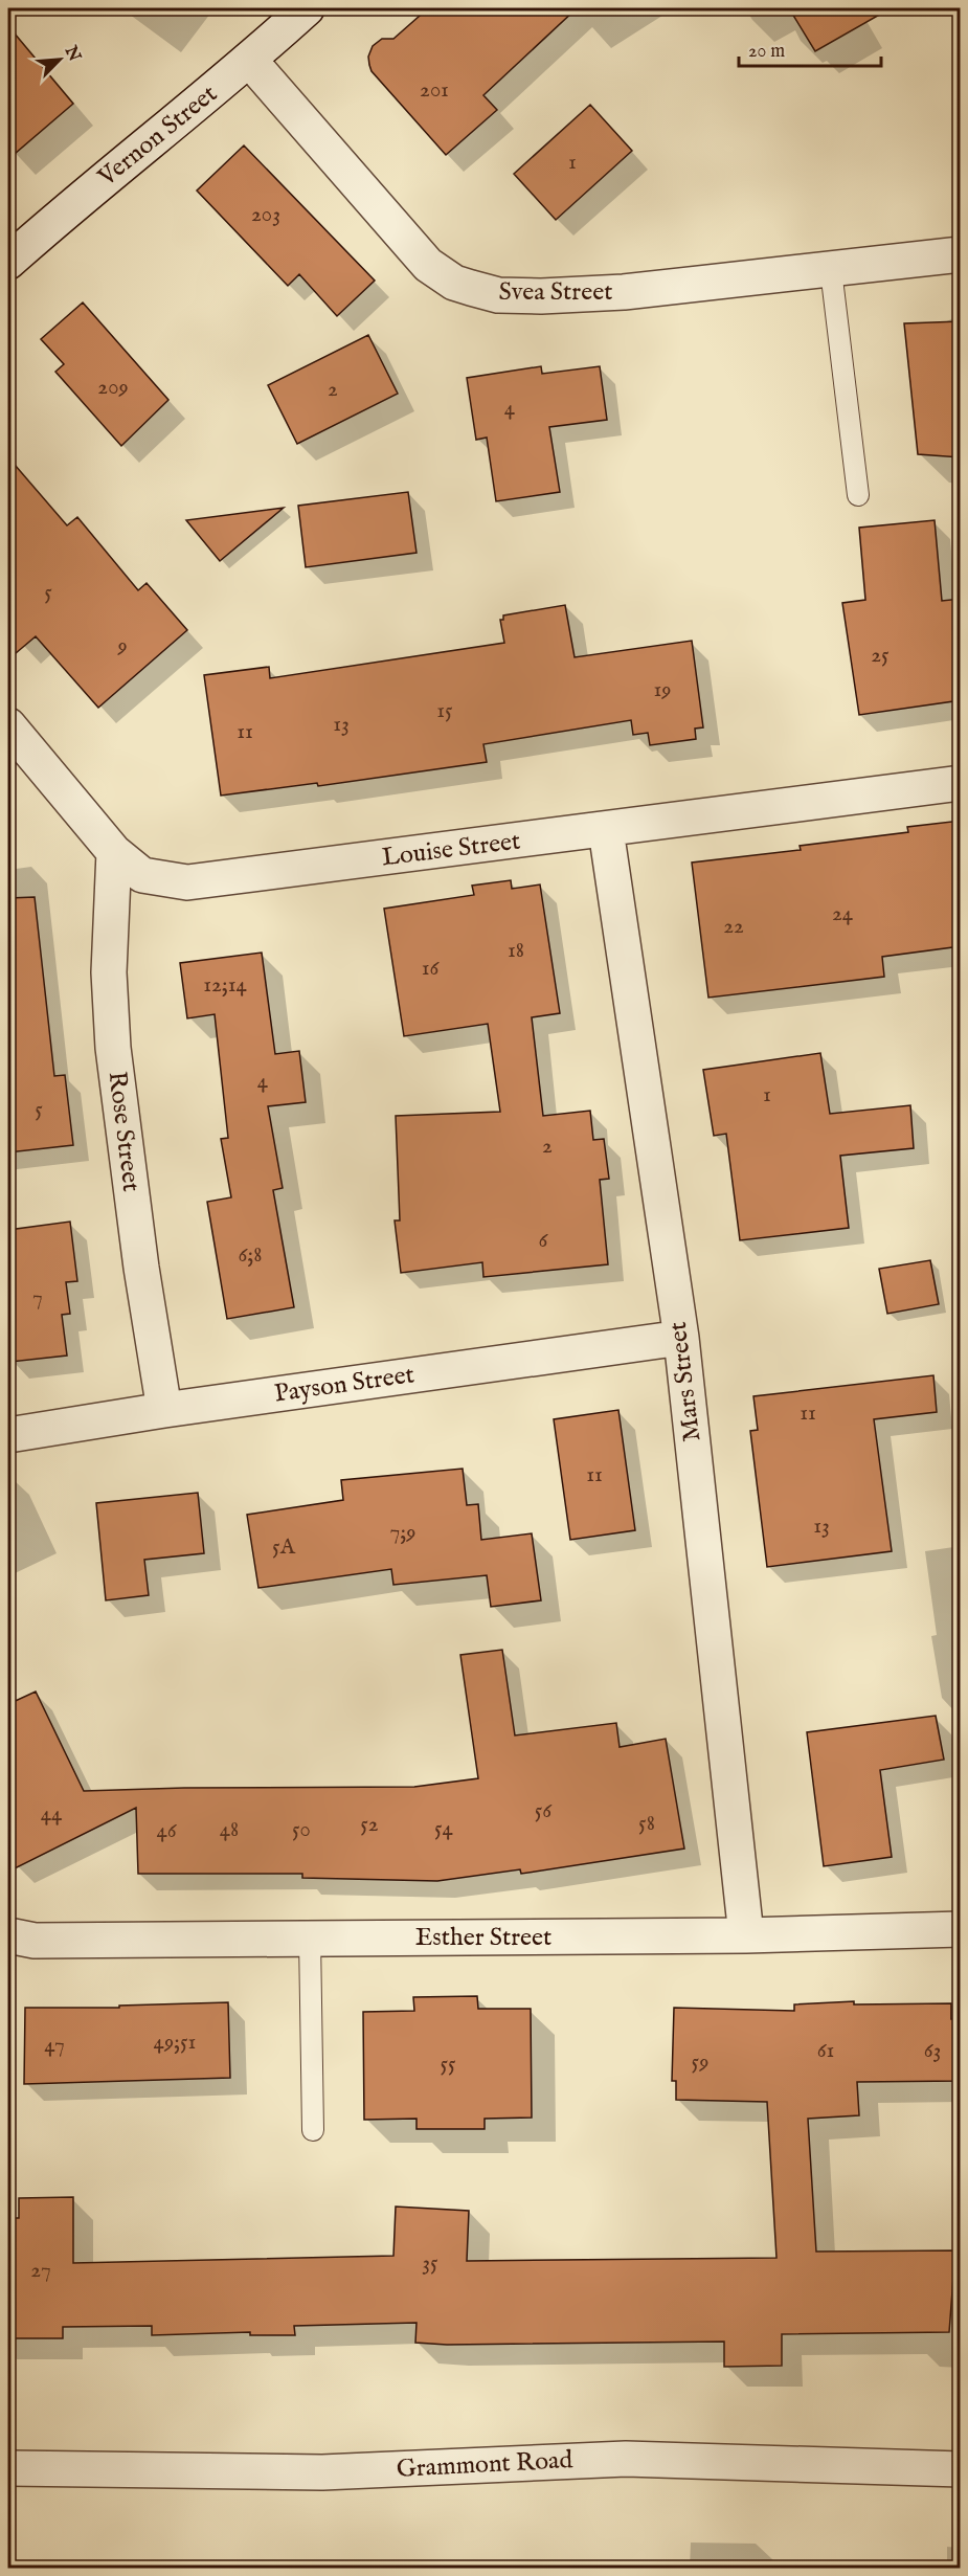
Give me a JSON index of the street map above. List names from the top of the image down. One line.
{"streets":{"street":["Vernon Street","Svea Street","Louise Street","Rose Street","Mars Street","Payson Street","Esther Street","Grammont Road"]},"crossings":[["Vernon Street","Svea Street"],["Louise Street","Rose Street"],["Louise Street","Mars Street"],["Rose Street","Payson Street"],["Mars Street","Payson Street"],["Mars Street","Esther Street"]],"house_numbers":["201","1","203","209","2","4","5","9","25","19","15","13","11","24","22","18","16","12;14","4","1","5","2","6","6;8","7","11","11","13","7;9","5A","56","44","58","52","54","48","50","46","49;51","47","61","63","59","55","35","27"],"scale_bar":"20 m","north":"top right"}
